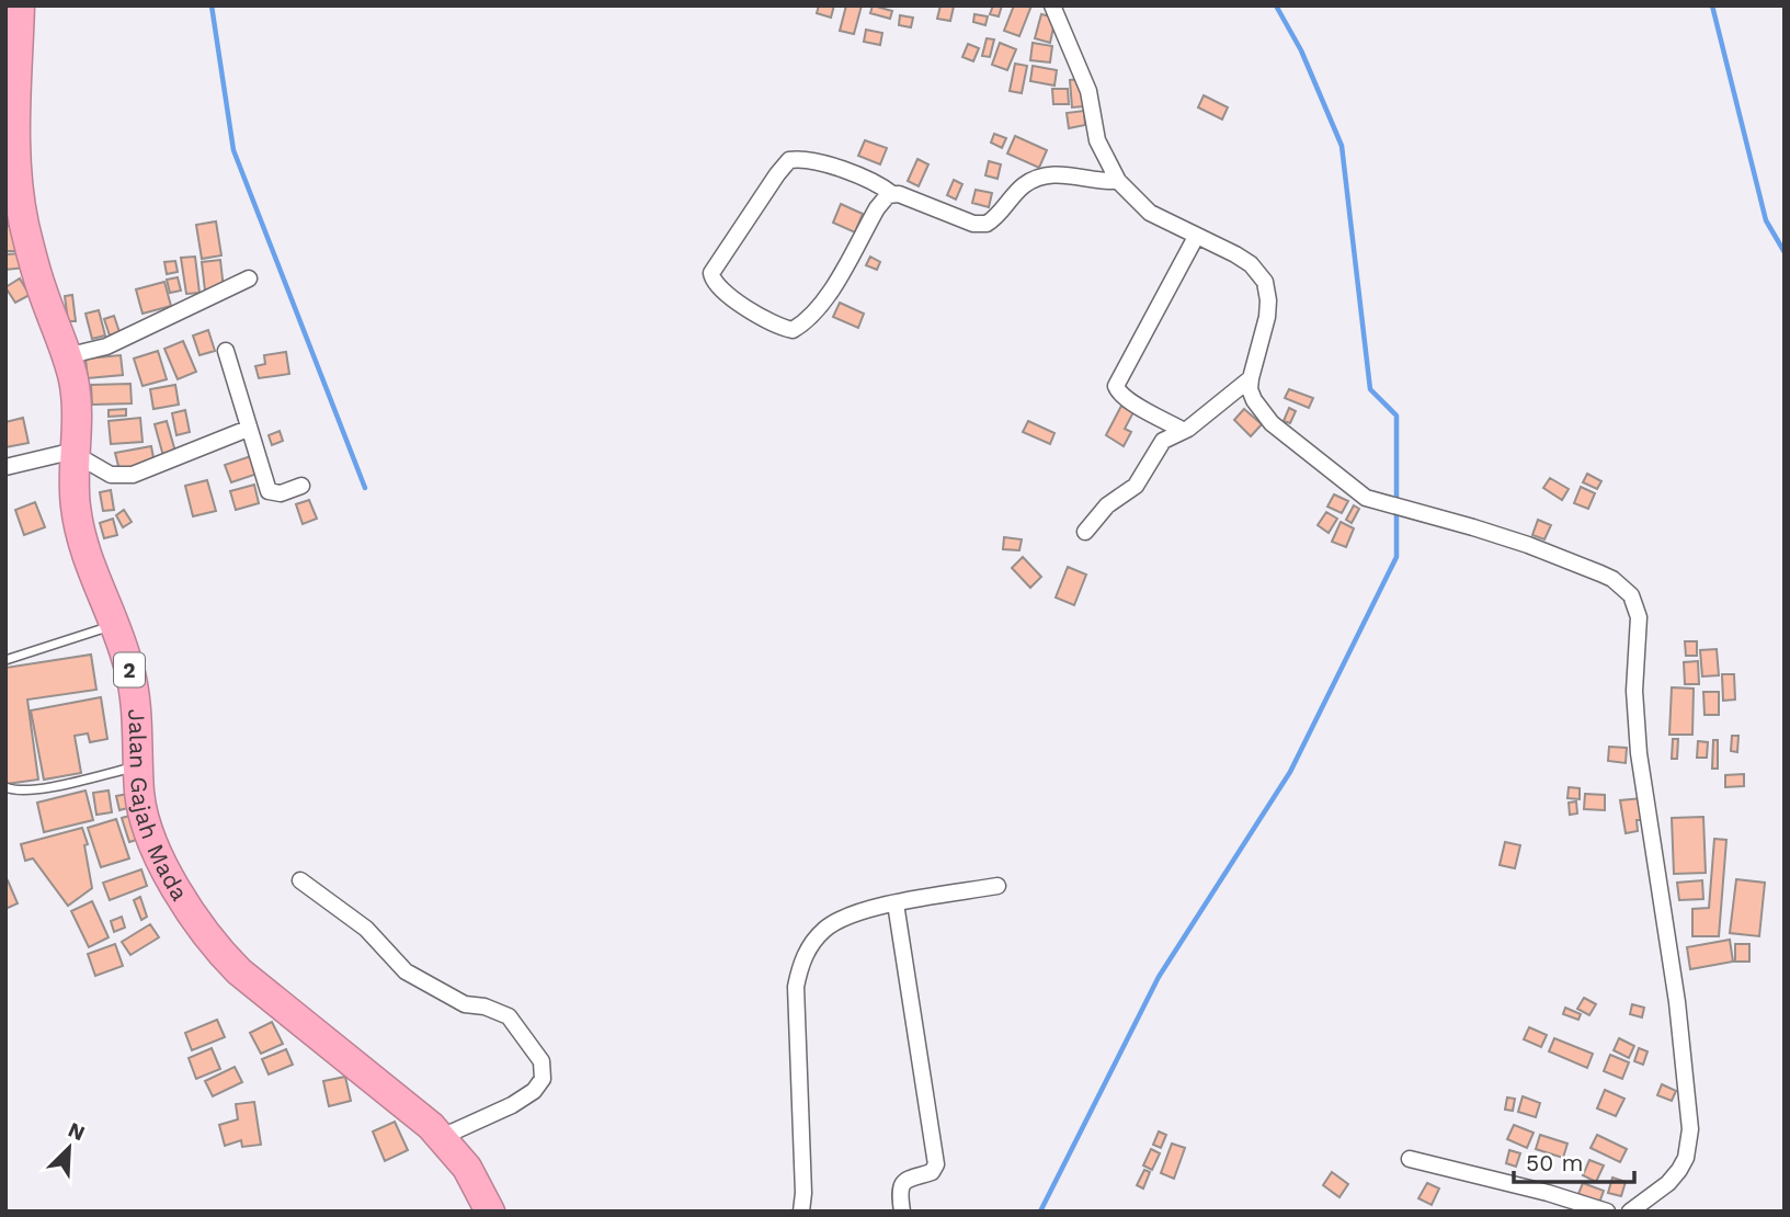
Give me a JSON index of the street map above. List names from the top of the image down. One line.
{"streets":{"highway":["2","Jalan Gajah Mada"]},"scale_bar":"50 m","north":"top right"}
